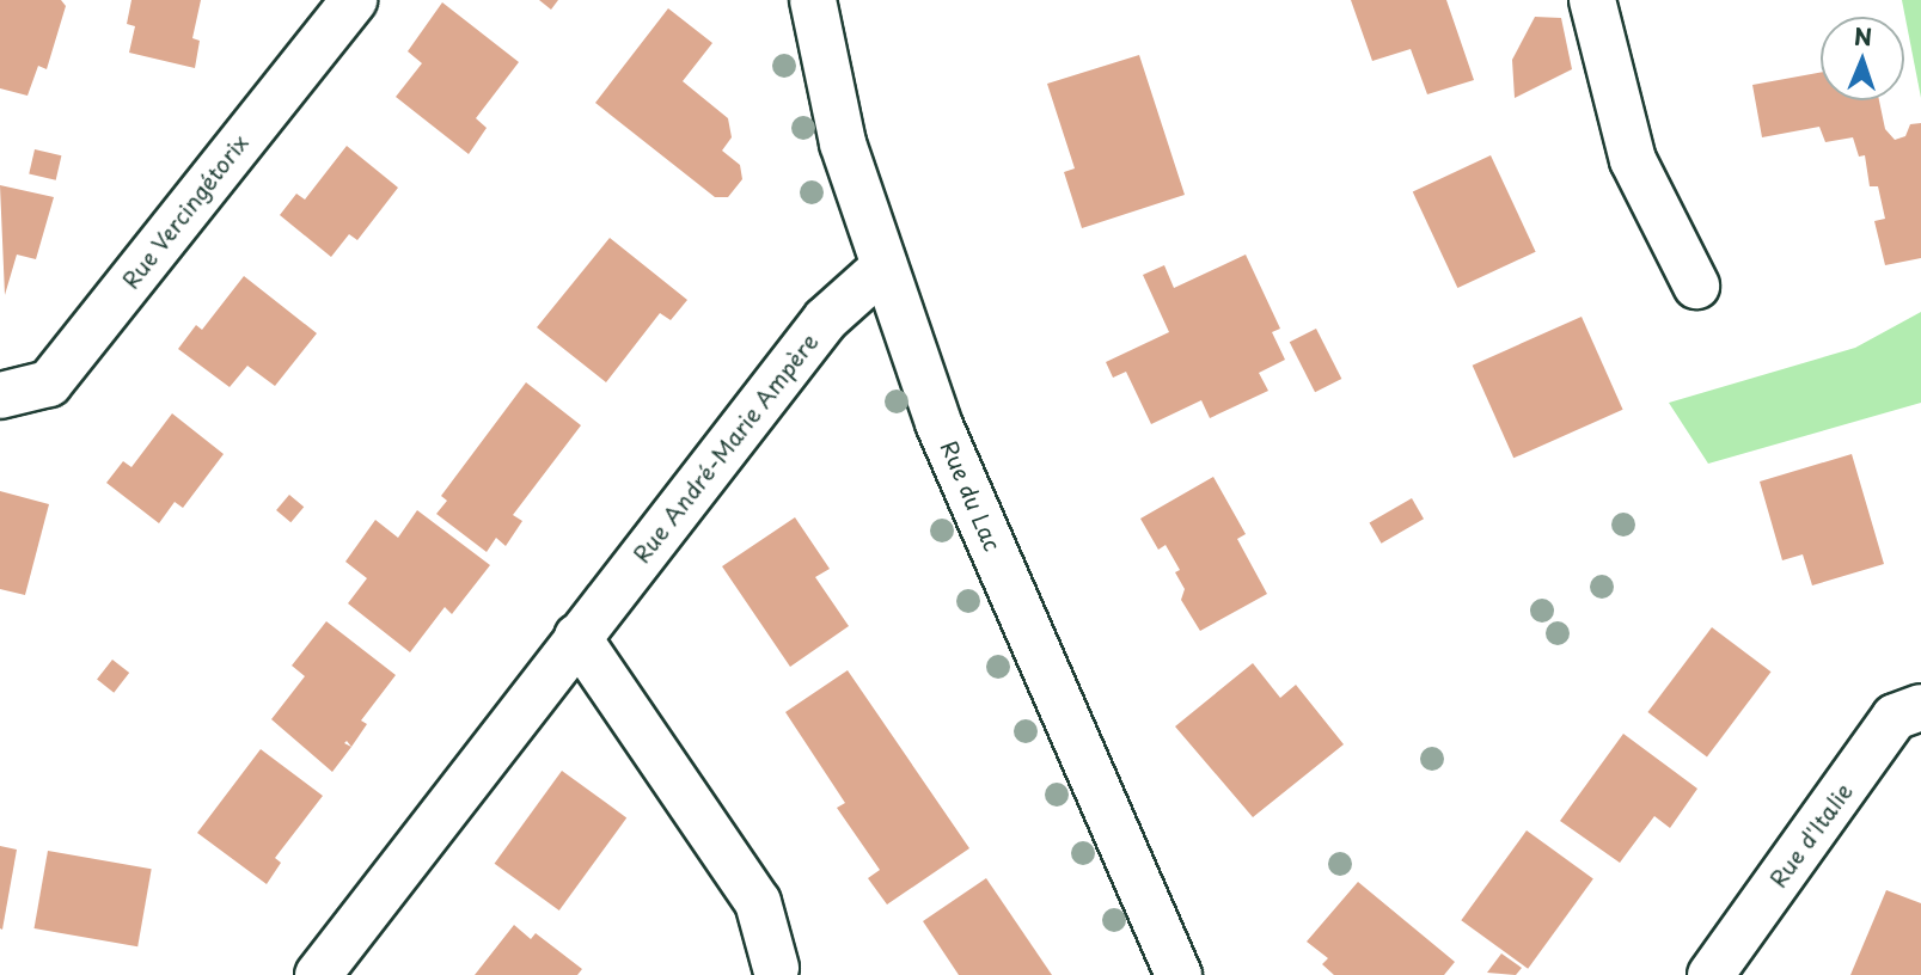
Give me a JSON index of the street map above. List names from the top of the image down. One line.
{"streets":{"street":["Rue Vercingétorix","Rue André-Marie Ampère","Rue du Lac","Rue d'Italie"]},"crossings":[["Rue André-Marie Ampère","Rue du Lac"]],"north":"top"}
